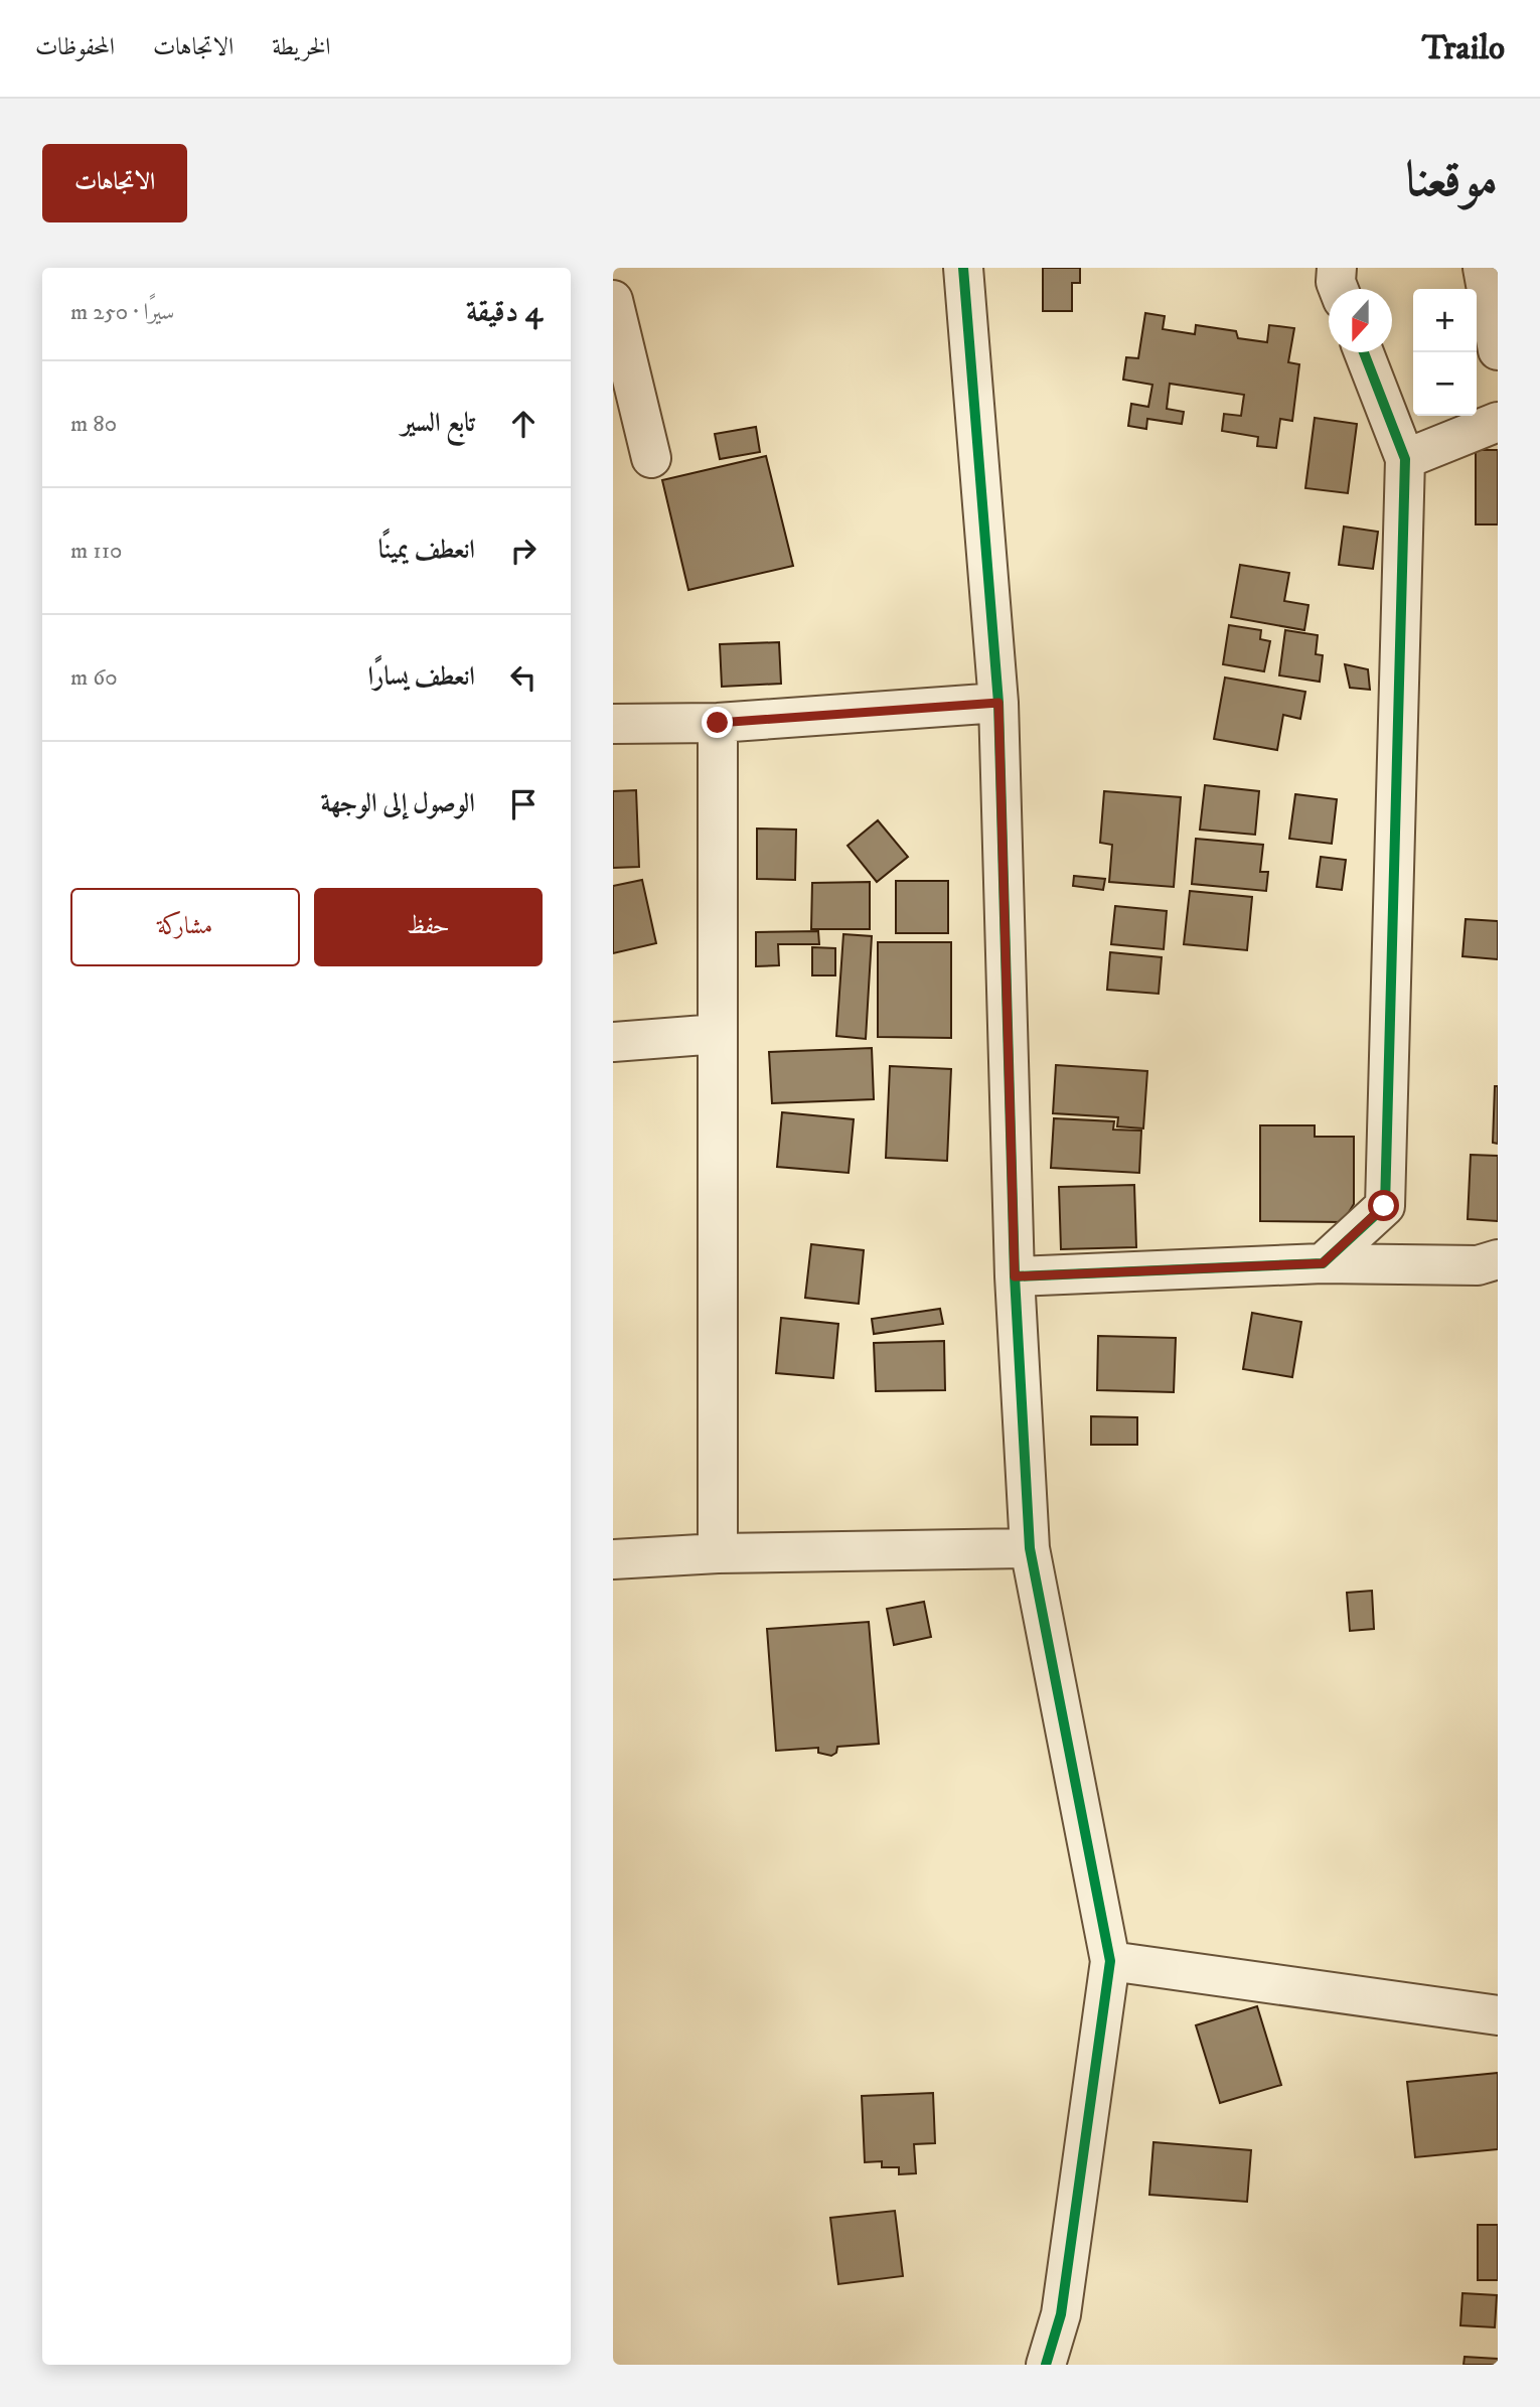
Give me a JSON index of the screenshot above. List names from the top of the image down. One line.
{"north":"bottom","page":{"header":"Trailo","nav":["الخريطة","الاتجاهات","المحفوظات"],"title":"موقعنا","buttons":["الاتجاهات",["حفظ","مشاركة"]],"heading":["4 دقيقة","سيرًا · 250 m"],"map_buttons":["+","−"],"list":[["تابع السير","80 m"],["انعطف يمينًا","110 m"],["انعطف يسارًا","60 m"],"الوصول إلى الوجهة"]}}
